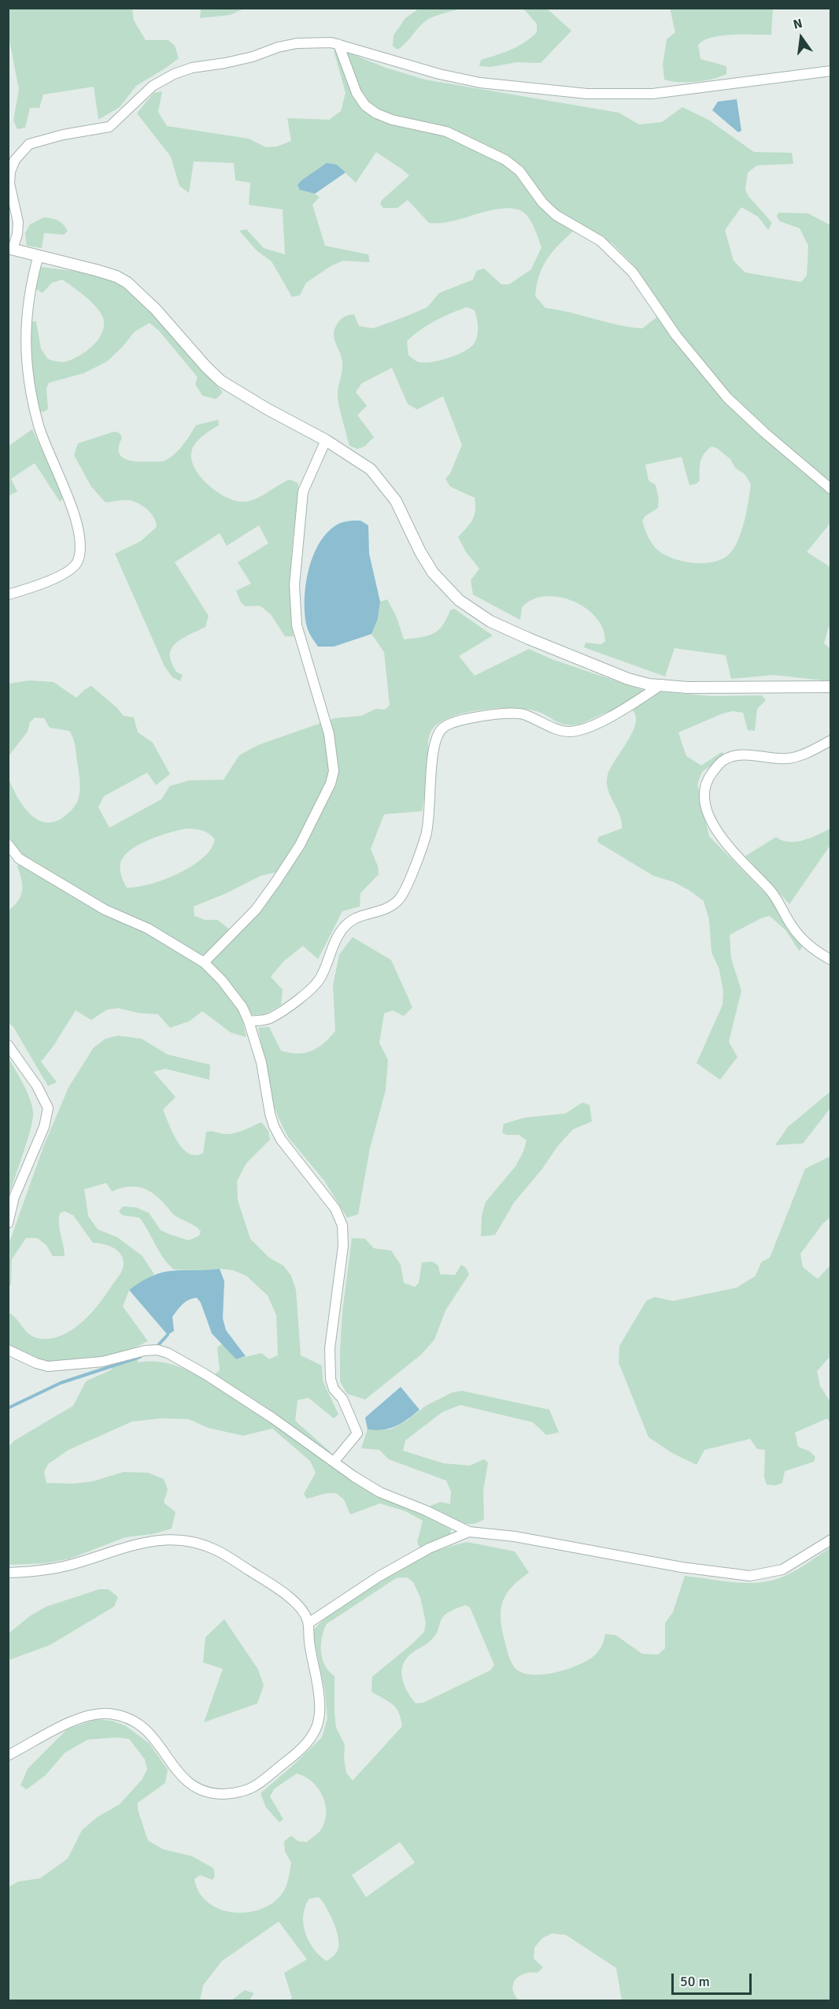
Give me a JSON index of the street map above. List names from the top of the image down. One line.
{"scale_bar":"50 m","north":"top"}
